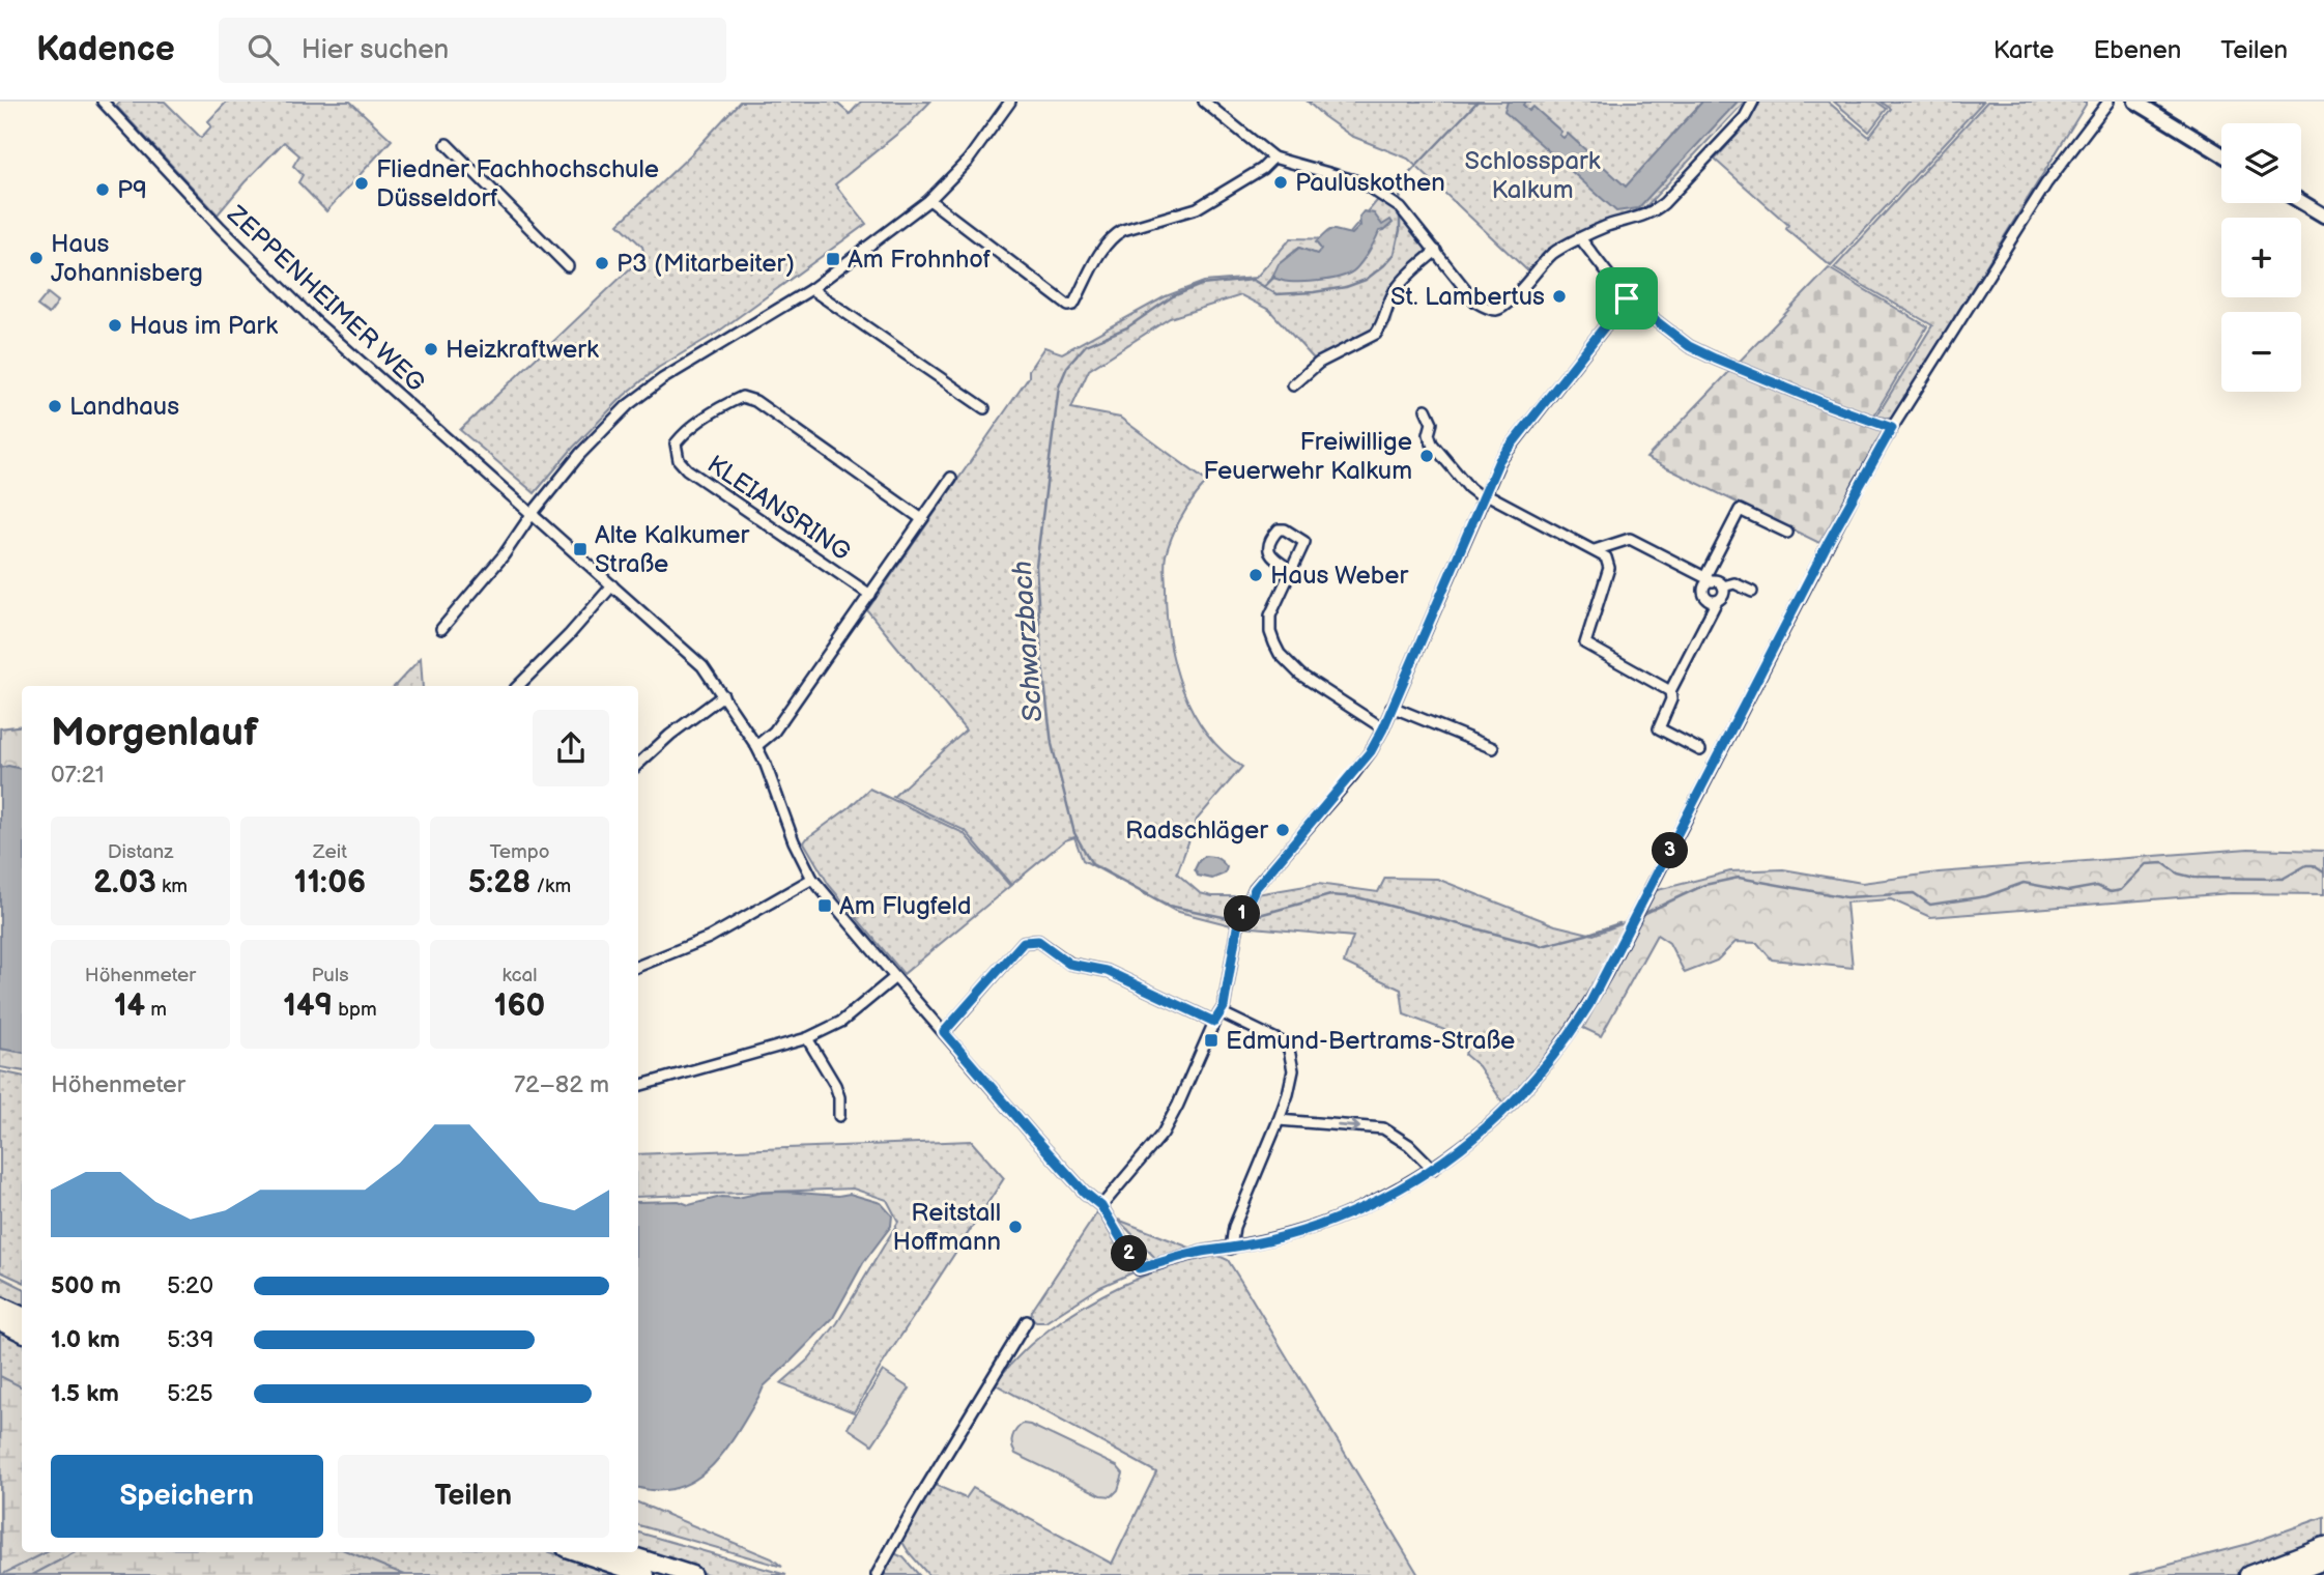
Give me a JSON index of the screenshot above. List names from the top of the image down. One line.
{"streets":{"street":["ZEPPENHEIMER WEG","KLEIANSRING"]},"water":["Schwarzbach"],"parks":["Schlosspark Kalkum"],"places":{"other":["Pauluskothen","Fliedner Fachhochschule Düsseldorf","P9","Haus Johannisberg","P3 (Mitarbeiter)","St. Lambertus","Haus im Park","Heizkraftwerk","Landhaus","Freiwillige Feuerwehr Kalkum","Haus Weber","Radschläger","Reitstall Hoffmann"],"transit":["Am Frohnhof","Alte Kalkumer Straße","Am Flugfeld","Edmund-Bertrams-Straße"]},"page":{"header":"Kadence","search":"Hier suchen","nav":["Karte","Ebenen","Teilen"],"map_buttons":["+","−"],"heading":["Morgenlauf","07:21"],"stats":[["Distanz","2.03 km"],["Zeit","11:06"],["Tempo","5:28 /km"],["Höhenmeter","14 m"],["Puls","149 bpm"],["kcal","160"]],"pins":["3","1","2"],"chart":["Höhenmeter","72–82 m"],"list":[{"name":"500 m","note":"5:20"},{"name":"1.0 km","note":"5:39"},{"name":"1.5 km","note":"5:25"}],"buttons":["Speichern","Teilen"]}}
